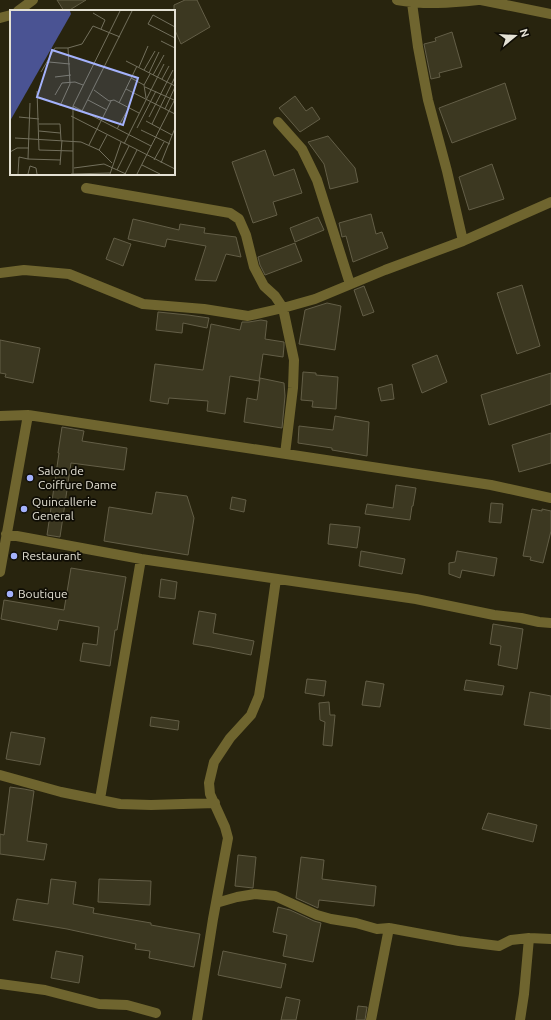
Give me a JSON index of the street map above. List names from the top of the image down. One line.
{"places":["Salon de Coiffure Dame","Quincallerie General","Restaurant","Boutique"],"north":"right"}
